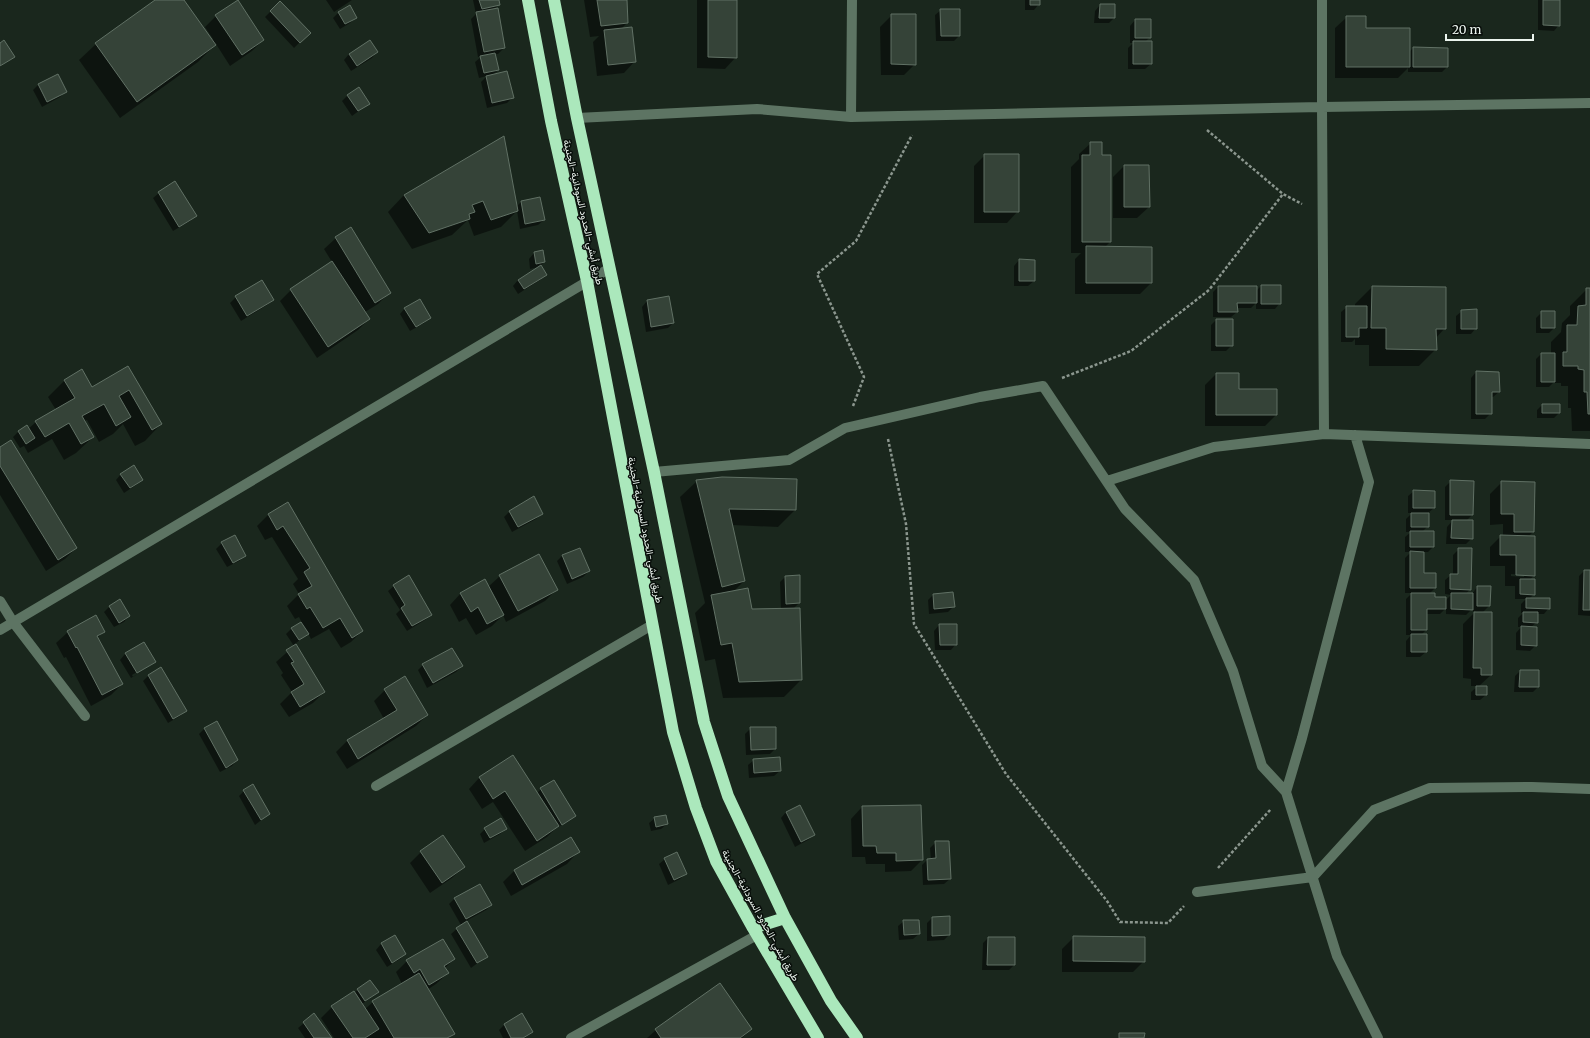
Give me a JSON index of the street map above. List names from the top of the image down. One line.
{"streets":{"highway":["طريق أبشي-الحدود السودانية-الجنينة"]},"scale_bar":"20 m"}
